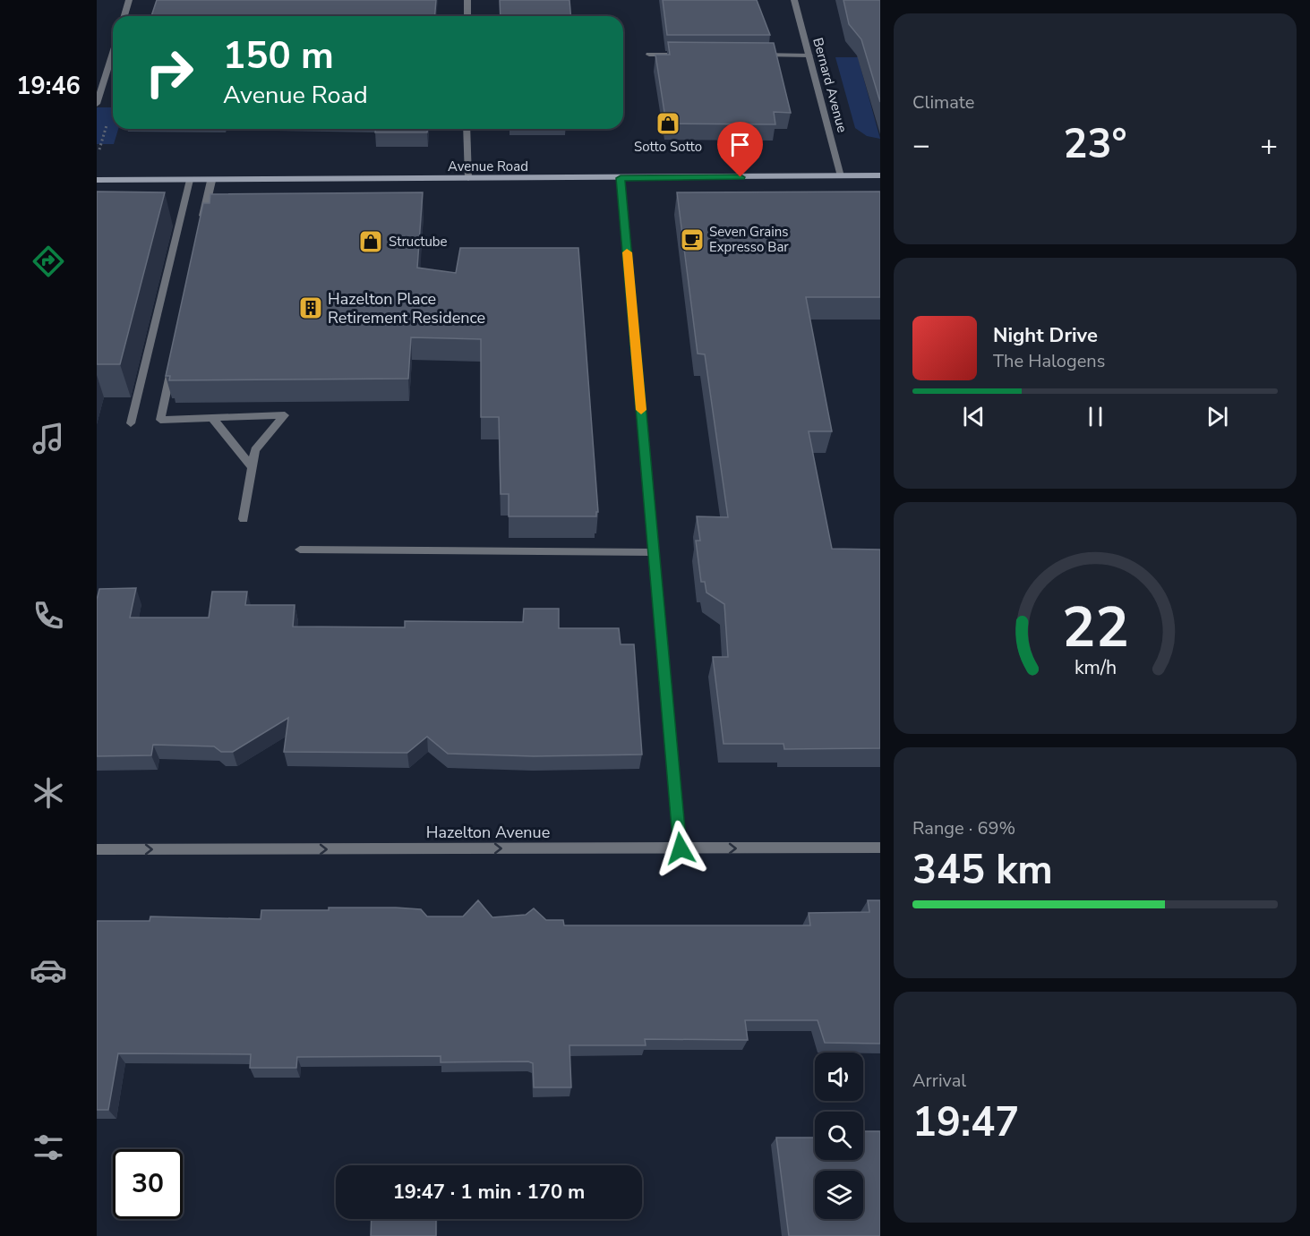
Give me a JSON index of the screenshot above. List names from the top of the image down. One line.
{"streets":{"main road":["Avenue Road"],"street":["Bernard Avenue","Hazelton Avenue"]},"crossings":[["Bernard Avenue","Avenue Road"]],"one_way":["Hazelton Avenue"],"places":{"shop":["Sotto Sotto","Structube"],"cafe":["Seven Grains Expresso Bar"],"building":["Hazelton Place Retirement Residence"]},"page":{"tabs":"19:46","tile":["Climate",["Range · 69%","345 km"],["Arrival","19:47"]],"turn":["150 m","Avenue Road"],"heat":["−","23°","+"],"song":["Night Drive","The Halogens"],"limit":"30","trip":"19:47 · 1 min · 170 m","gauge":["22","km/h"]}}
